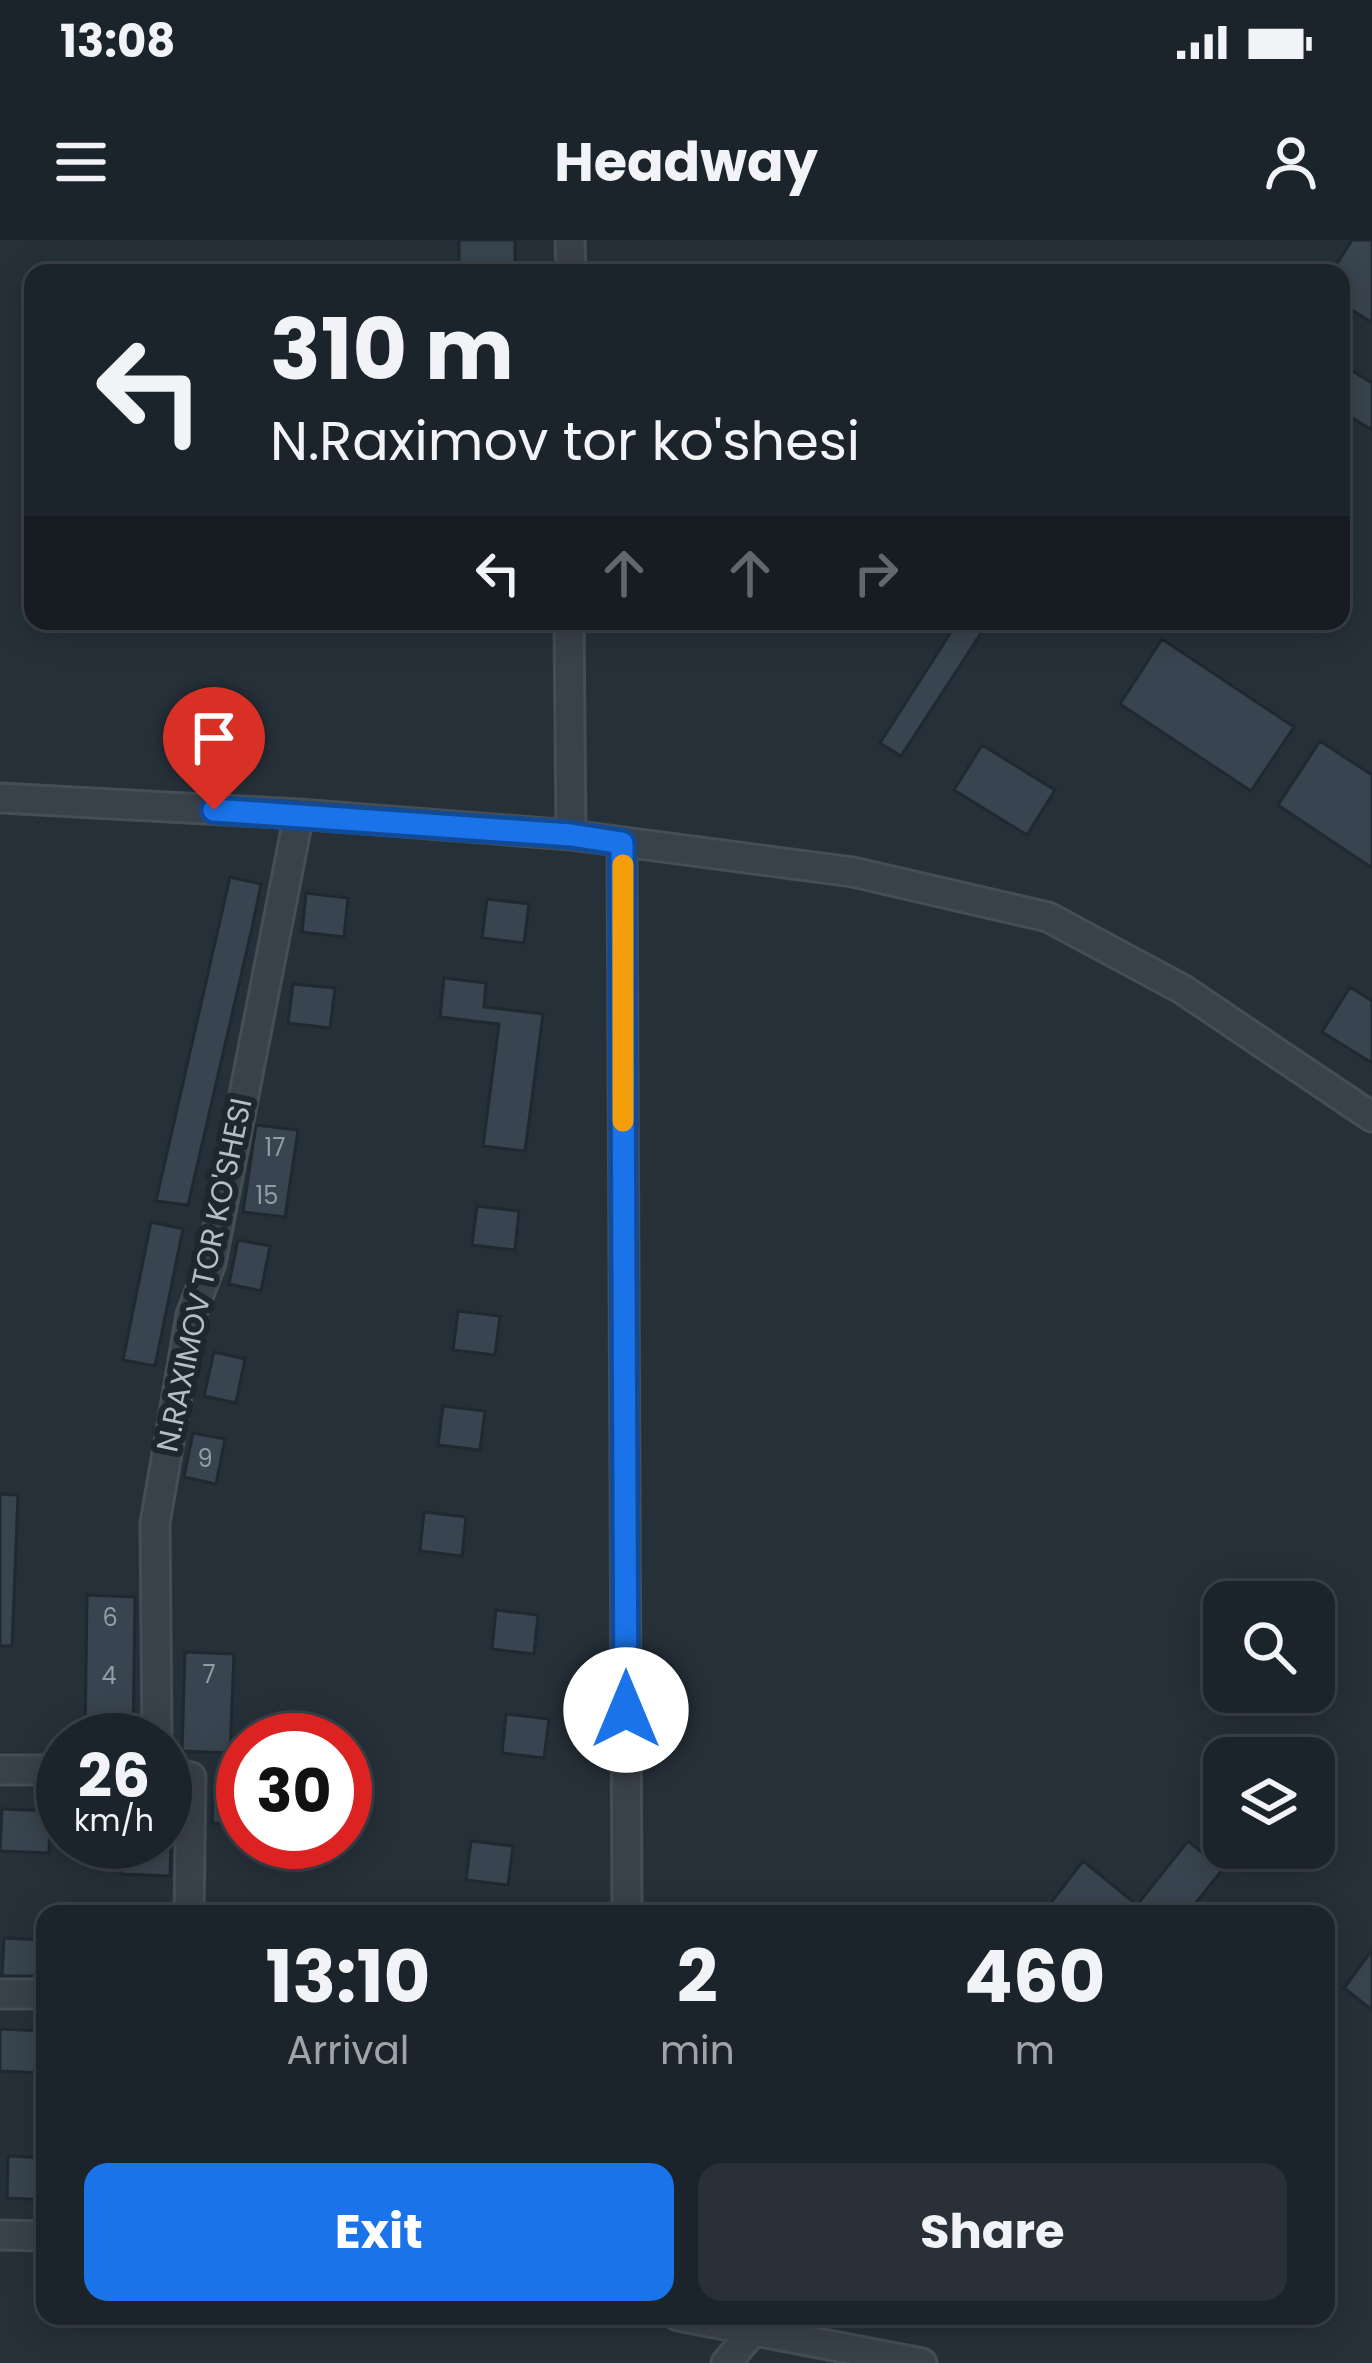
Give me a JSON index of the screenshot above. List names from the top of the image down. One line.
{"streets":{"street":["N.RAXIMOV TOR KO'SHESI"]},"house_numbers":["17","15","9","6","7","4"],"page":{"status":"13:08","header":"Headway","turn":["310 m","N.Raximov tor ko'shesi"],"speed":"26 km/h","limit":"30","eta":["13:10","Arrival","2","min","460","m"],"buttons":["Exit","Share"]}}
